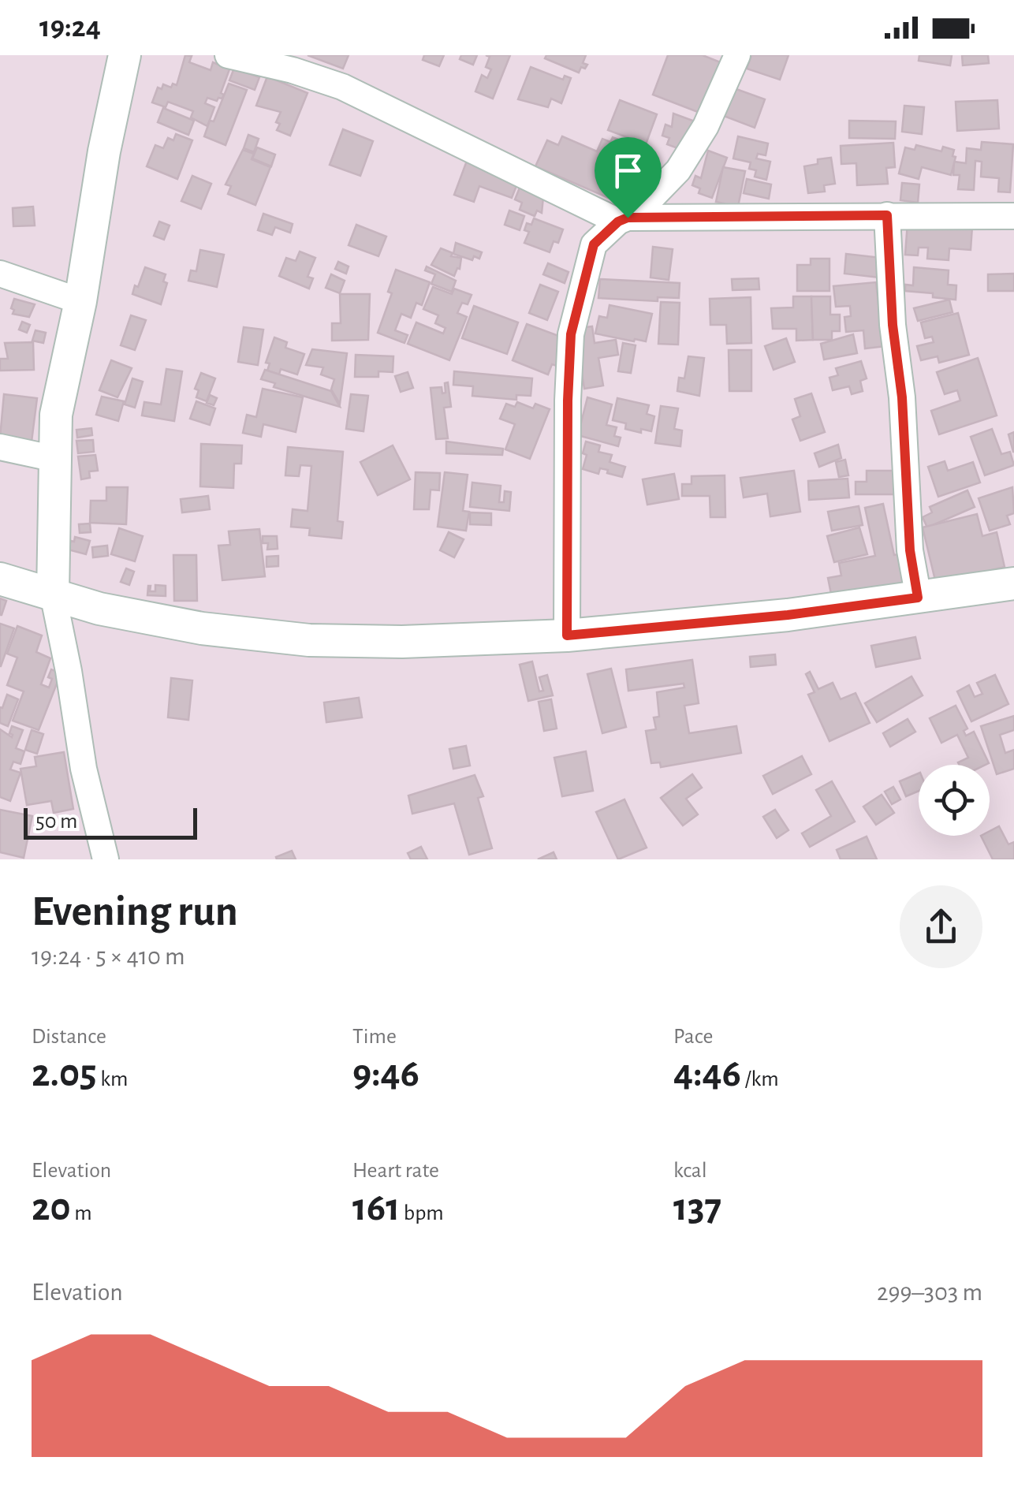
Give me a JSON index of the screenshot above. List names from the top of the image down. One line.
{"scale_bar":"50 m","page":{"status":"19:24","scale":"50 m","heading":["Evening run","19:24 · 5 × 410 m"],"stats":[["Distance","2.05 km"],["Time","9:46"],["Pace","4:46 /km"],["Elevation","20 m"],["Heart rate","161 bpm"],["kcal","137"]],"chart":["Elevation","299–303 m"]}}
